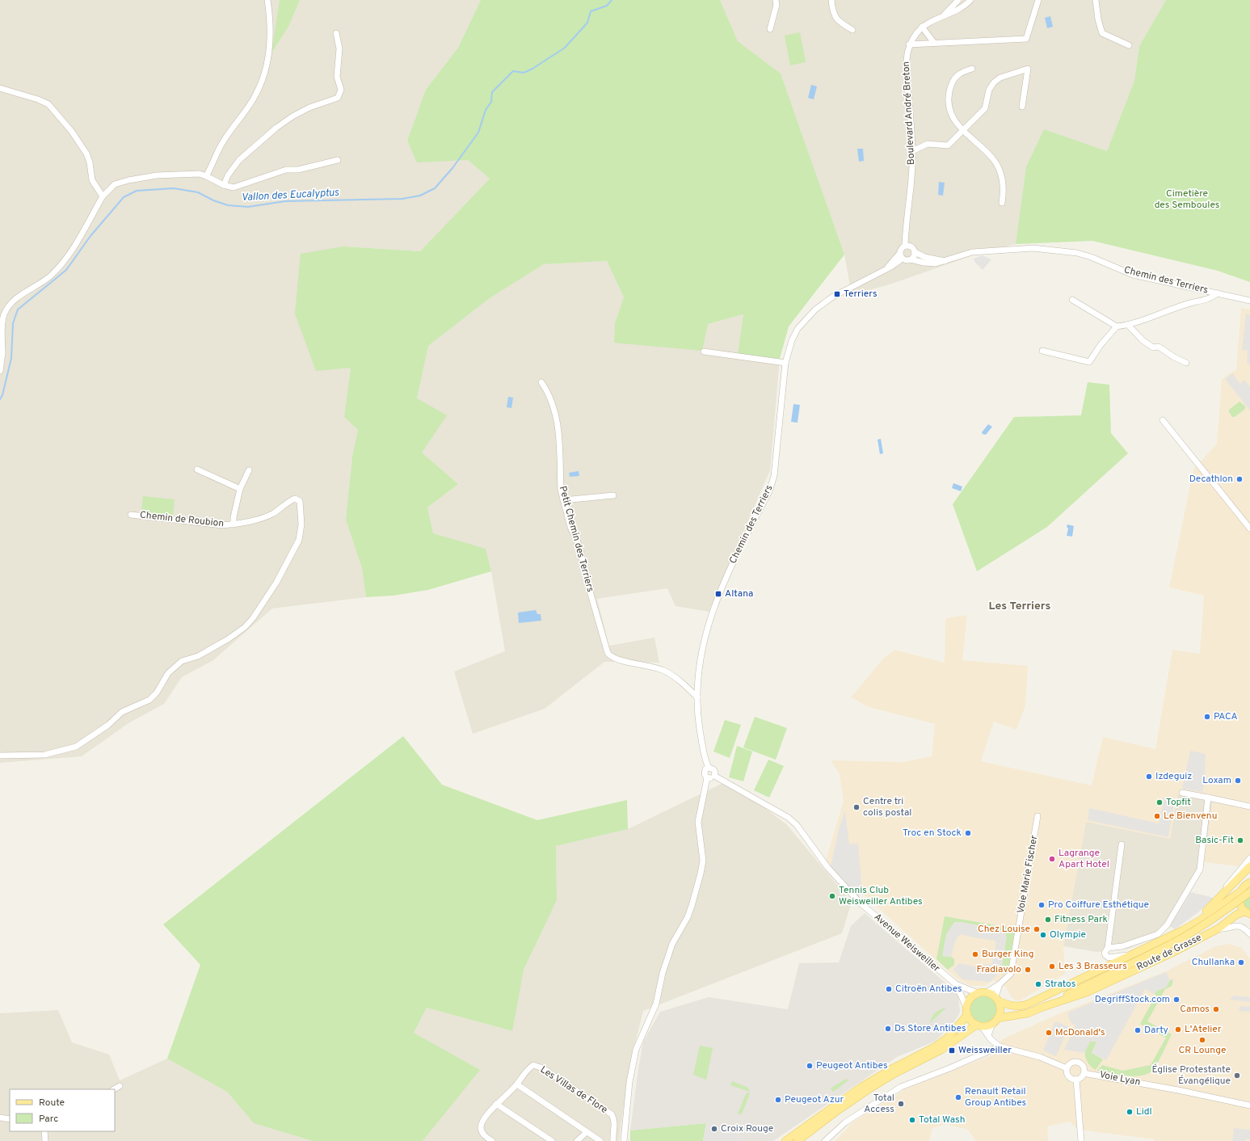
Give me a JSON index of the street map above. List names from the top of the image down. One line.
{"streets":{"main road":["Route de Grasse"],"street":["Boulevard André Breton","Chemin des Terriers","Chemin de Roubion","Petit Chemin des Terriers","Voie Marie Fischer","Avenue Weisweiller","Voie Lyan","Les Villas de Flore"]},"crossings":[["Boulevard André Breton","Chemin des Terriers"],["Chemin des Terriers","Petit Chemin des Terriers"],["Chemin des Terriers","Avenue Weisweiller"],["Voie Marie Fischer","Avenue Weisweiller"],["Voie Marie Fischer","Route de Grasse"],["Avenue Weisweiller","Route de Grasse"]],"districts":["Les Terriers"],"water":["Vallon des Eucalyptus"],"parks":["Cimetière des Semboules"],"places":{"transit":["Terriers","Altana","Weissweiller"],"other":["Decathlon","PACA","Izdeguiz","Loxam","Topfit","Centre tri colis postal","Le Bienvenu","Troc en Stock","Basic-Fit","Lagrange Apart Hotel","Tennis Club Weisweiller Antibes","Pro Coiffure Esthétique","Fitness Park","Chez Louise","Olympie","Burger King","Chullanka","Les 3 Brasseurs","Fradiavolo","Stratos","Citroën Antibes","DegriffStock.com","Camos","Ds Store Antibes","L'Atelier","Darty","McDonald's","CR Lounge","Peugeot Antibes","Église Protestante Évangélique","Renault Retail Group Antibes","Peugeot Azur","Total Access","Lidl","Total Wash","Croix Rouge"]},"legend":["Route","Parc"]}
